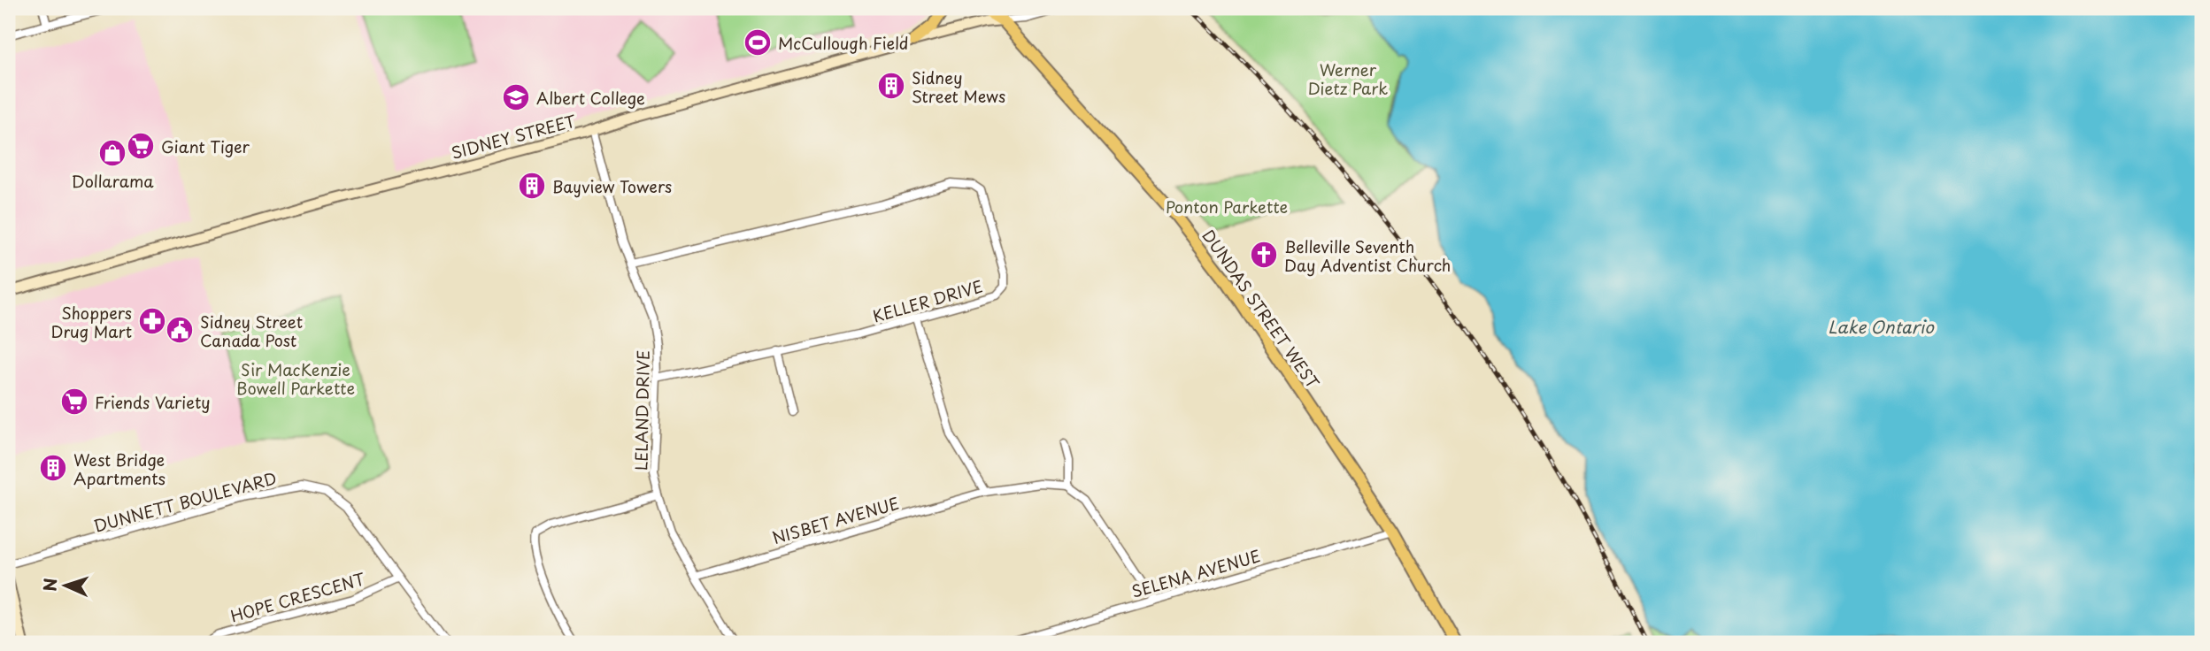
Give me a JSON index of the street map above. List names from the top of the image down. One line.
{"streets":{"main road":["SIDNEY STREET","DUNDAS STREET WEST"],"street":["KELLER DRIVE","LELAND DRIVE","DUNNETT BOULEVARD","NISBET AVENUE","SELENA AVENUE","HOPE CRESCENT"]},"crossings":[["SIDNEY STREET","DUNDAS STREET WEST"],["SIDNEY STREET","LELAND DRIVE"],["KELLER DRIVE","LELAND DRIVE"],["DUNDAS STREET WEST","SELENA AVENUE"],["LELAND DRIVE","NISBET AVENUE"],["DUNNETT BOULEVARD","HOPE CRESCENT"]],"water":["Lake Ontario"],"parks":["Werner Dietz Park","Ponton Parkette","Sir MacKenzie Bowell Parkette"],"places":{"sports":["McCullough Field"],"building":["Sidney Street Mews","Bayview Towers","West Bridge Apartments"],"school or university":["Albert College"],"supermarket":["Giant Tiger","Friends Variety"],"shop":["Dollarama"],"church":["Belleville Seventh Day Adventist Church"],"pharmacy":["Shoppers Drug Mart"],"public building":["Sidney Street Canada Post"]},"north":"left"}
